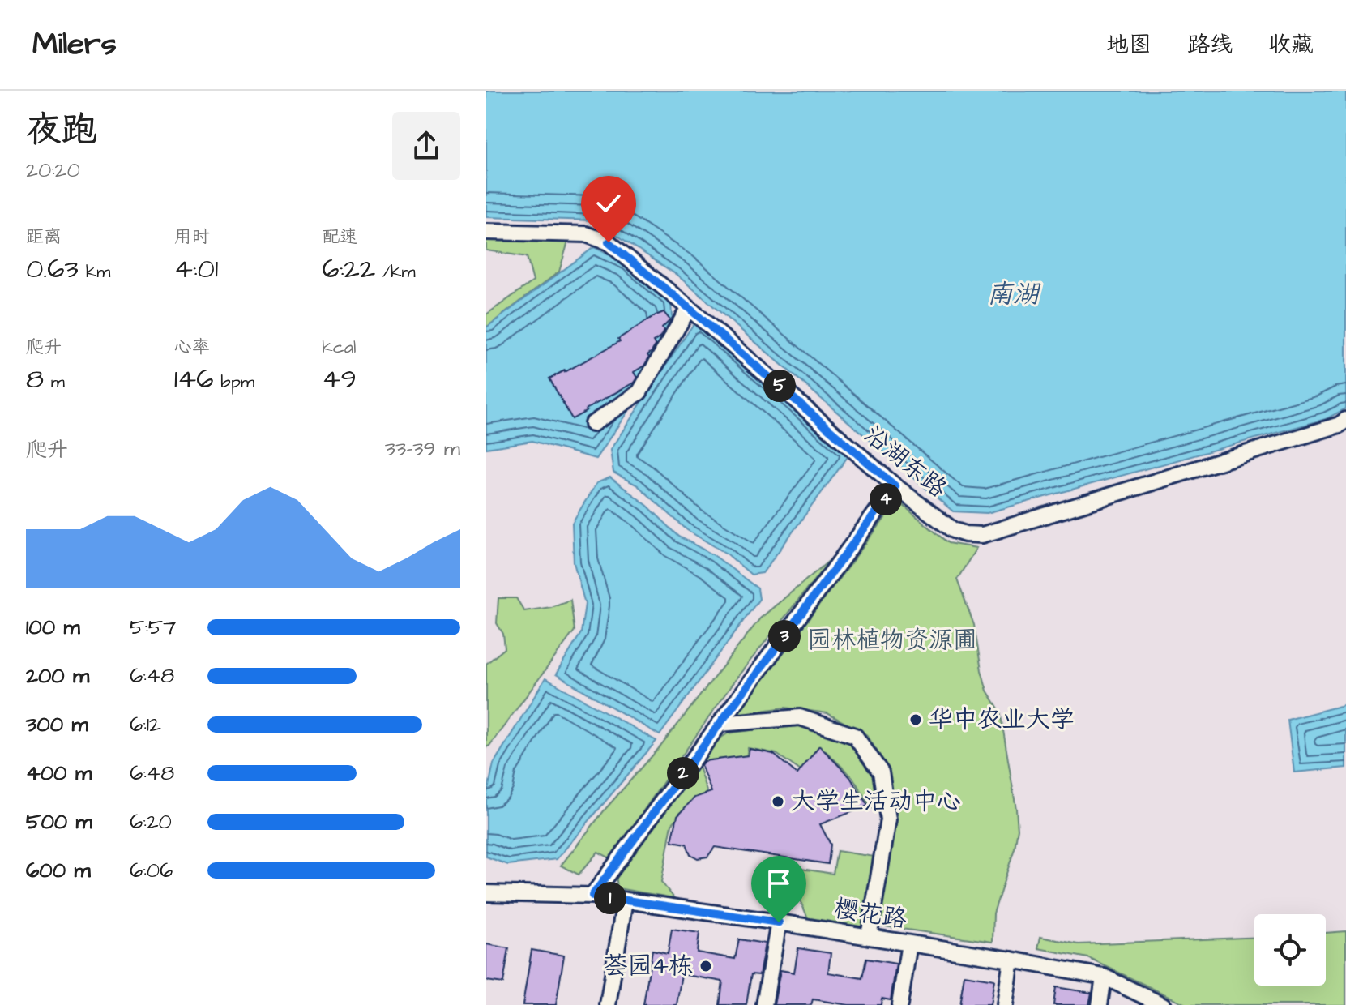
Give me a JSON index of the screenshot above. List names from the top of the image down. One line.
{"streets":{"street":["沿湖东路","樱花路"]},"water":["南湖"],"parks":["园林植物资源圃"],"places":["华中农业大学","大学生活动中心","荟园4栋"],"page":{"header":"Milers","nav":["地图","路线","收藏"],"heading":["夜跑","20:20"],"stats":[["距离","0.63 km"],["用时","4:01"],["配速","6:22 /km"],["爬升","8 m"],["心率","146 bpm"],["kcal","49"]],"pins":["5","4","3","2","1"],"chart":["爬升","33–39 m"],"list":[{"name":"100 m","note":"5:57"},{"name":"200 m","note":"6:48"},{"name":"300 m","note":"6:12"},{"name":"400 m","note":"6:48"},{"name":"500 m","note":"6:20"},{"name":"600 m","note":"6:06"}]}}
